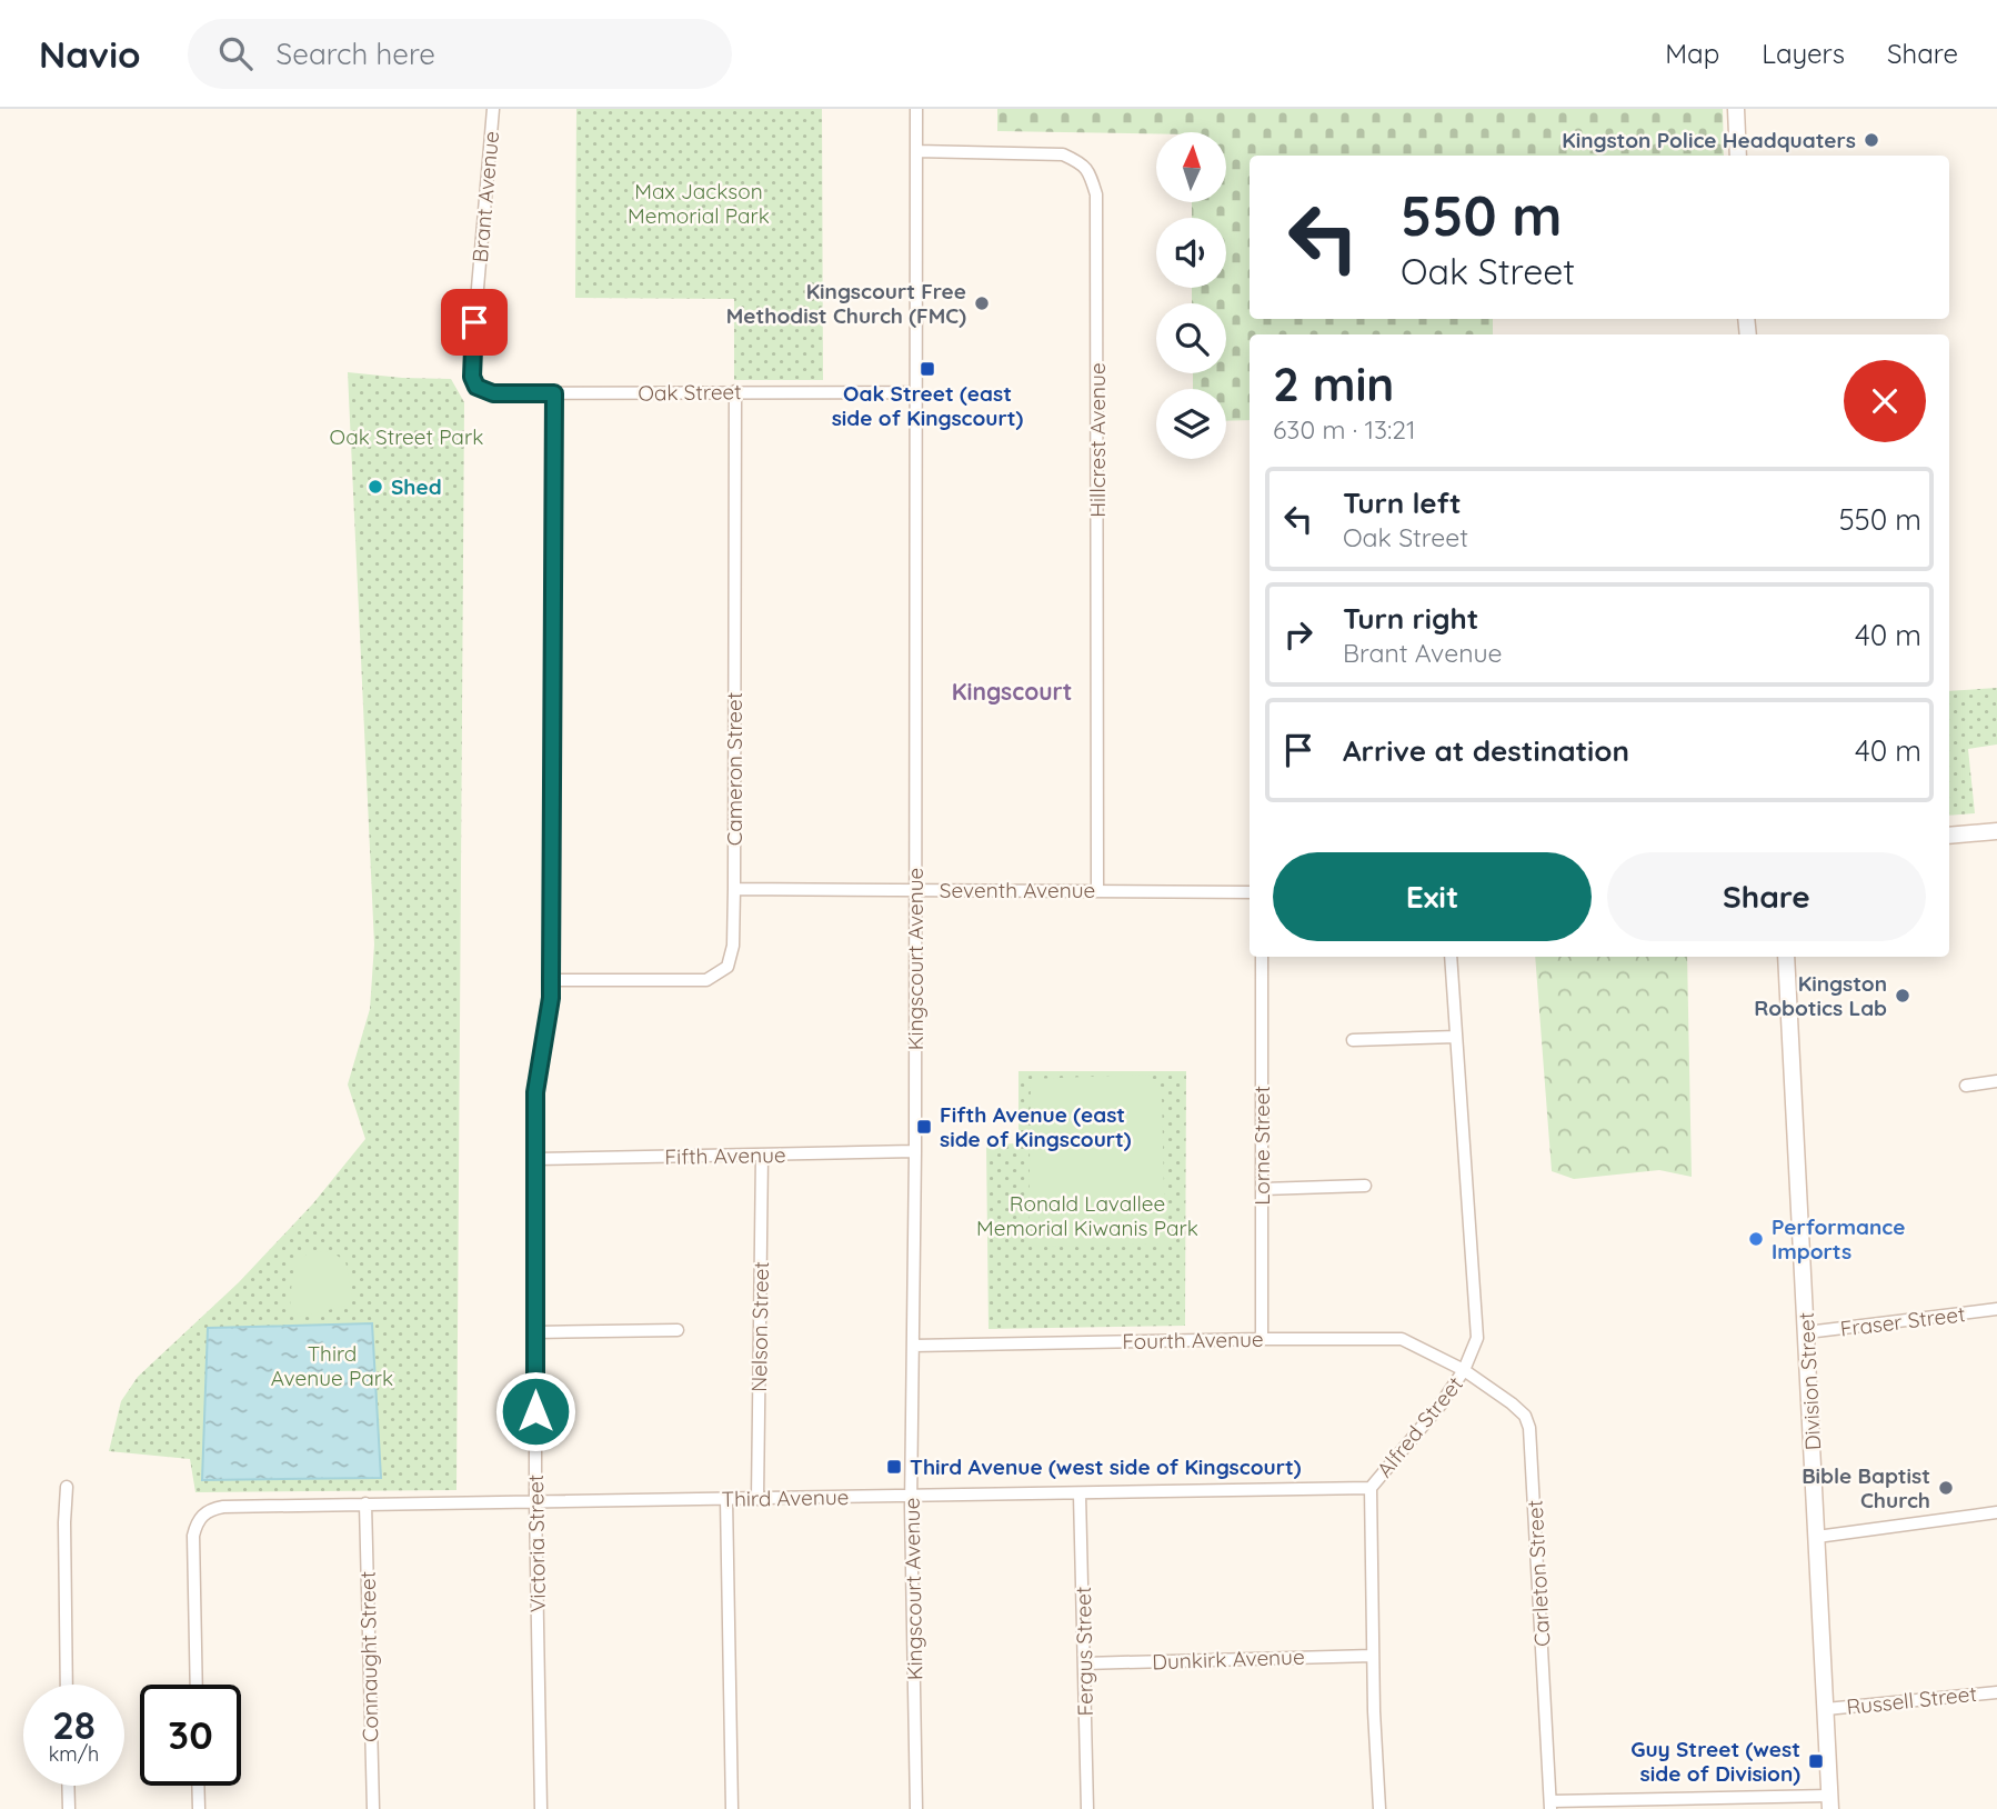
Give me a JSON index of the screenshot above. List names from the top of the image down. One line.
{"streets":{"main road":["Division Street"],"street":["Brant Avenue","Oak Street","Hillcrest Avenue","Cameron Street","Seventh Avenue","Kingscourt Avenue","Lorne Street","Fifth Avenue","Fraser Street","Nelson Street","Fourth Avenue","Alfred Street","Third Avenue","Victoria Street","Carleton Street","Fergus Street","Connaught Street","Dunkirk Avenue","Russell Street"]},"crossings":[["Brant Avenue","Oak Street"],["Oak Street","Cameron Street"],["Oak Street","Kingscourt Avenue"],["Oak Street","Victoria Street"],["Hillcrest Avenue","Seventh Avenue"],["Hillcrest Avenue","Kingscourt Avenue"],["Cameron Street","Seventh Avenue"],["Cameron Street","Victoria Street"],["Seventh Avenue","Kingscourt Avenue"],["Kingscourt Avenue","Fifth Avenue"],["Kingscourt Avenue","Fourth Avenue"],["Kingscourt Avenue","Third Avenue"],["Lorne Street","Fourth Avenue"],["Fifth Avenue","Nelson Street"],["Fifth Avenue","Victoria Street"],["Fraser Street","Division Street"],["Nelson Street","Third Avenue"],["Fourth Avenue","Alfred Street"],["Fourth Avenue","Carleton Street"],["Division Street","Russell Street"],["Alfred Street","Third Avenue"],["Alfred Street","Carleton Street"],["Alfred Street","Dunkirk Avenue"],["Third Avenue","Victoria Street"],["Third Avenue","Fergus Street"],["Third Avenue","Connaught Street"],["Fergus Street","Dunkirk Avenue"]],"districts":["Kingscourt"],"parks":["Max Jackson Memorial Park","Oak Street Park","Ronald Lavallee Memorial Kiwanis Park","Third Avenue Park"],"places":{"other":["Kingston Police Headquaters","Kingscourt Free Methodist Church (FMC)","Shed","Kingston Robotics Lab","Performance Imports","Bible Baptist Church"],"transit":["Oak Street (east side of Kingscourt)","Fifth Avenue (east side of Kingscourt)","Third Avenue (west side of Kingscourt)","Guy Street (west side of Division)"]},"north":"top","page":{"header":"Navio","search":"Search here","nav":["Map","Layers","Share"],"turn":["550 m","Oak Street"],"heading":["2 min","630 m · 13:21"],"list":[{"name":"Turn left","note":"Oak Street","value":"550 m"},{"name":"Turn right","note":"Brant Avenue","value":"40 m"},{"name":"Arrive at destination","value":"40 m"}],"buttons":["Exit","Share"],"speed":"28 km/h","limit":"30"}}
